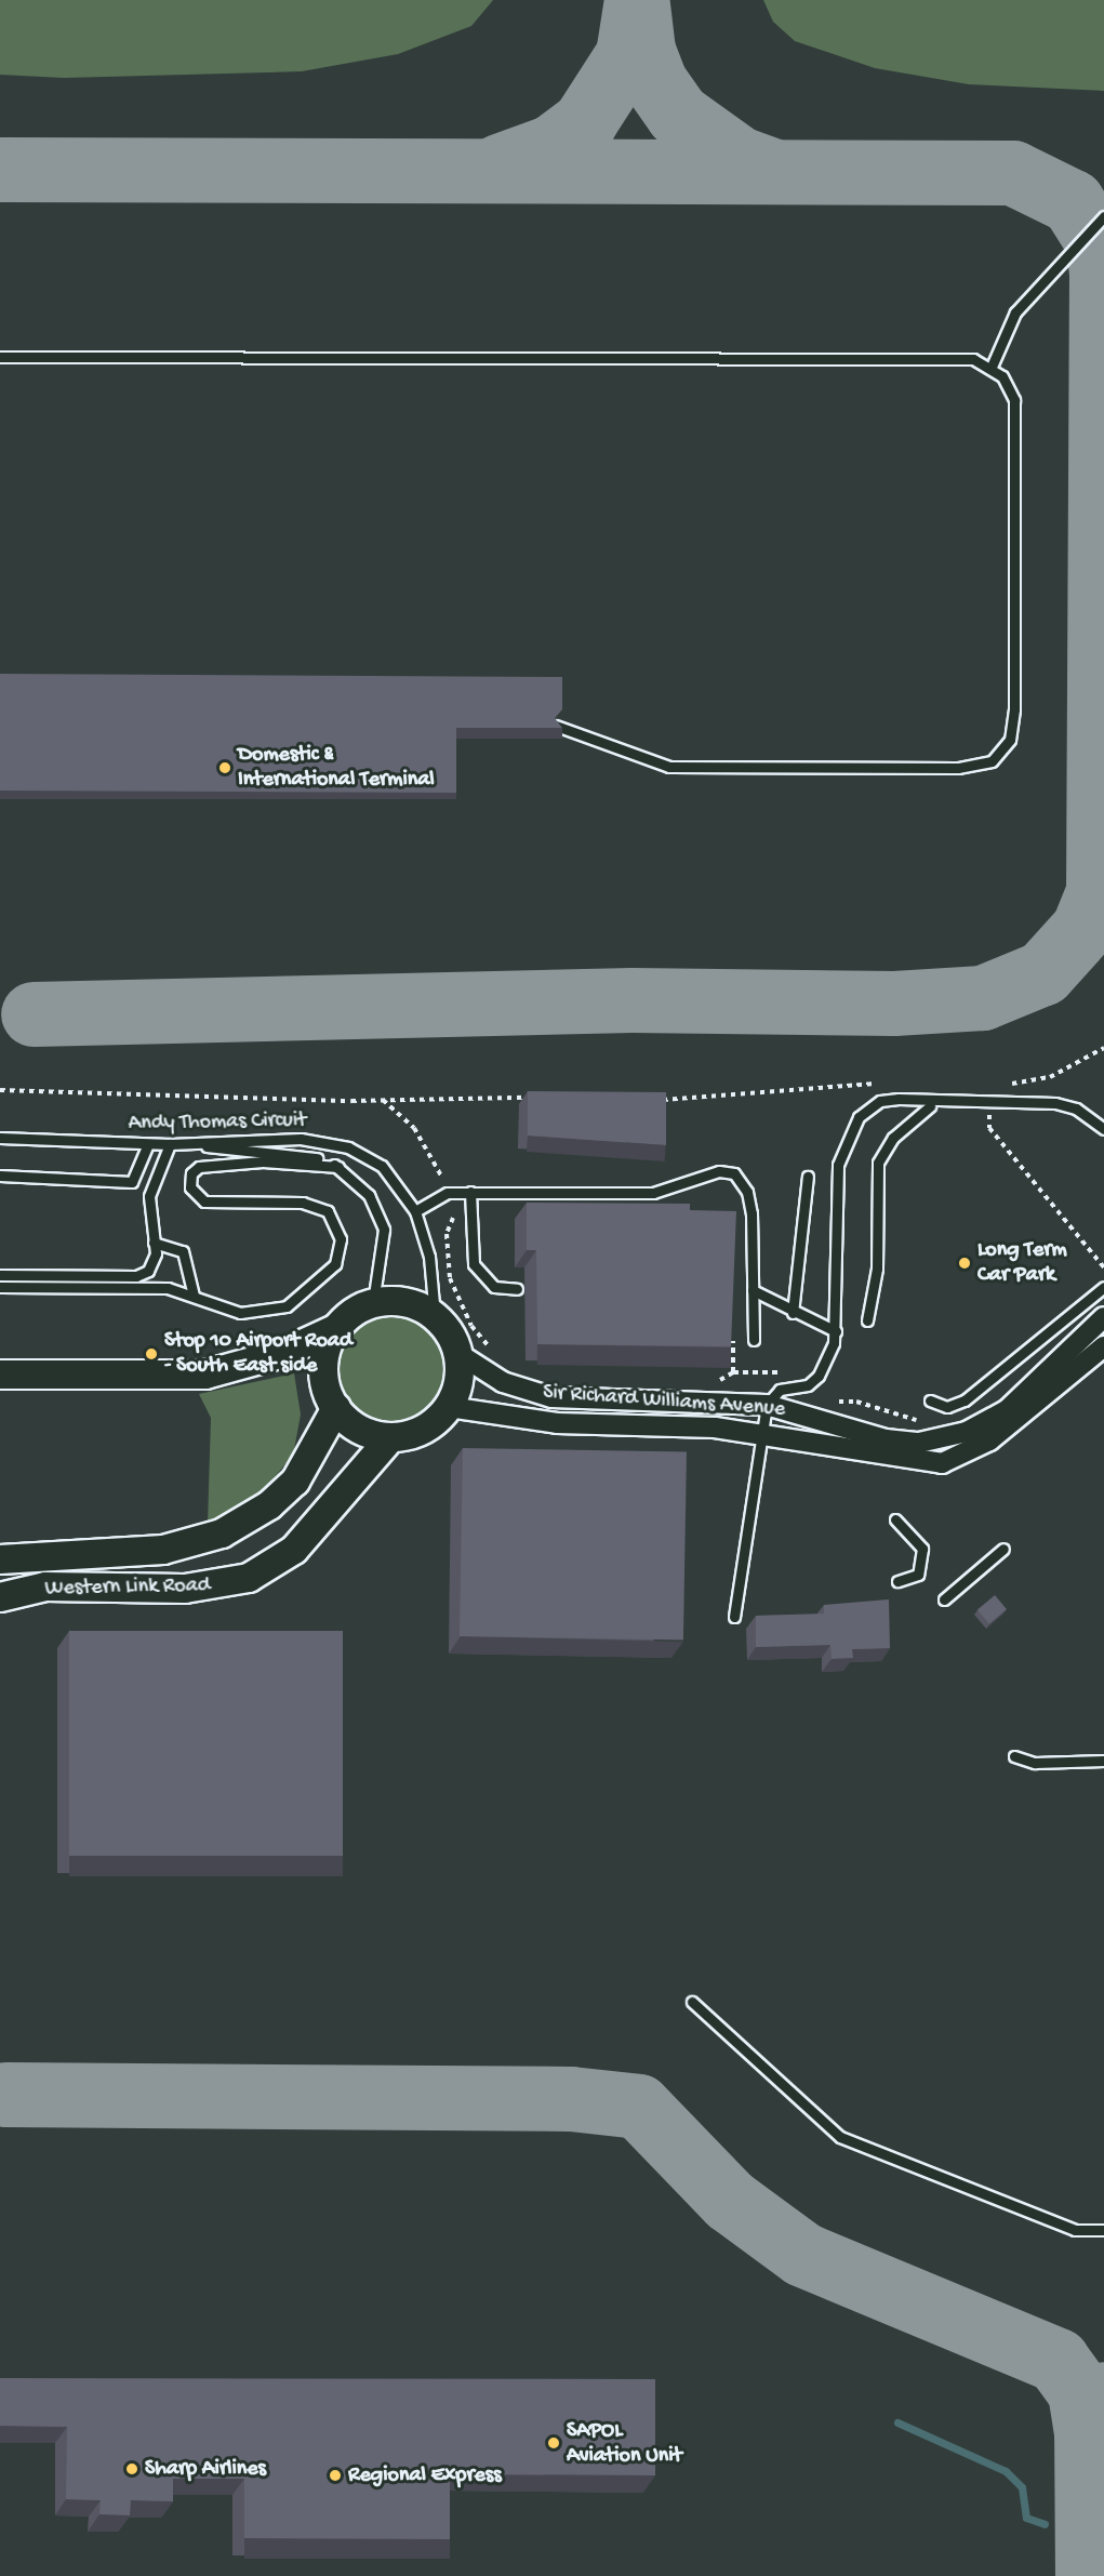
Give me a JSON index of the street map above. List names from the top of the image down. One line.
{"streets":{"street":["Sir Richard Williams Avenue","Western Link Road"],"lane":["Andy Thomas Circuit"]},"crossings":[["Andy Thomas Circuit","Sir Richard Williams Avenue"],["Andy Thomas Circuit","Western Link Road"],["Sir Richard Williams Avenue","Western Link Road"]],"places":["Domestic & International Terminal","Long Term Car Park","Stop 10 Airport Road - South East side","SAPOL Aviation Unit","Sharp Airlines","Regional Express"]}
